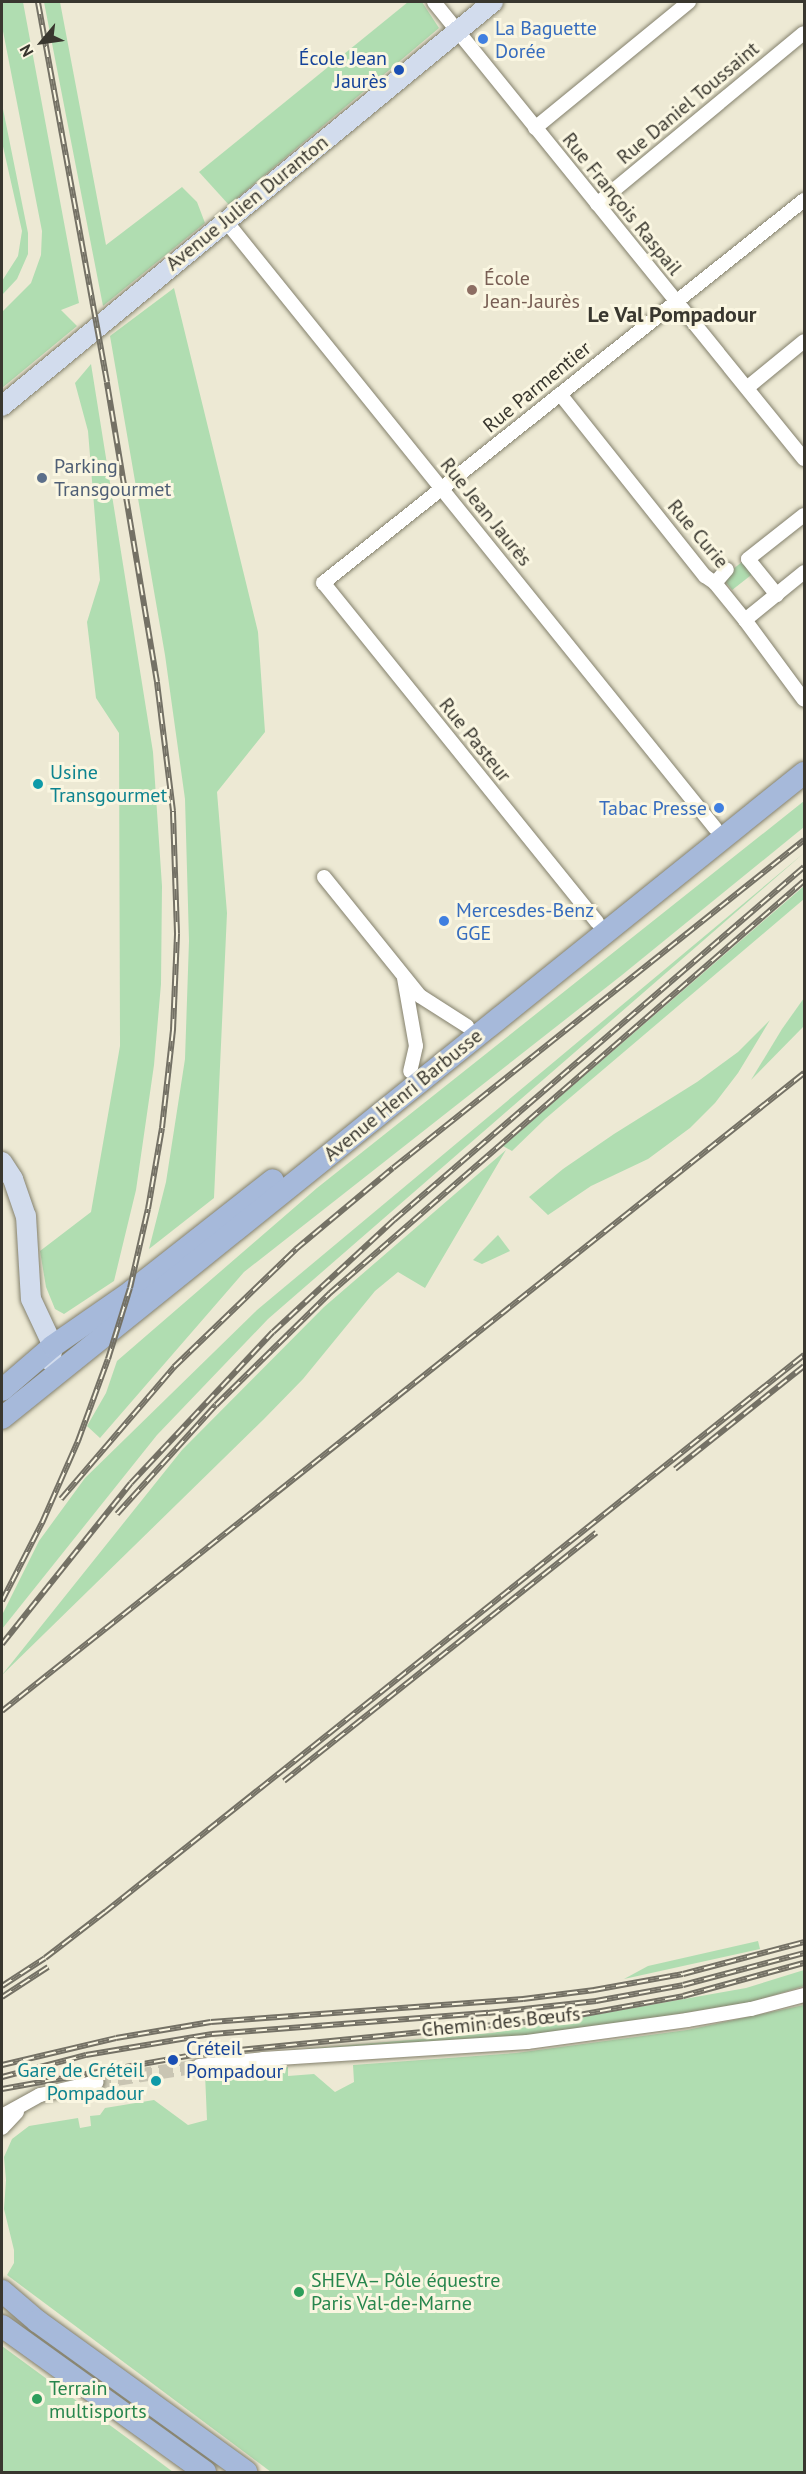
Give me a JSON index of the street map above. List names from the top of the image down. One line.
{"streets":{"main road":["Avenue Julien Duranton","Avenue Henri Barbusse"],"street":["Rue Daniel Toussaint","Rue François Raspail","Rue Parmentier","Rue Jean Jaurès","Rue Curie","Rue Pasteur","Chemin des Bœufs"]},"crossings":[["Rue Daniel Toussaint","Rue François Raspail"],["Avenue Julien Duranton","Rue François Raspail"],["Avenue Julien Duranton","Rue Jean Jaurès"],["Rue François Raspail","Rue Parmentier"],["Rue Parmentier","Rue Jean Jaurès"],["Rue Parmentier","Rue Curie"],["Rue Parmentier","Rue Pasteur"],["Rue Jean Jaurès","Avenue Henri Barbusse"],["Rue Pasteur","Avenue Henri Barbusse"]],"districts":["Le Val Pompadour"],"places":["La Baguette Dorée","École Jean Jaurès","École Jean-Jaurès","Parking Transgourmet","Usine Transgourmet","Tabac Presse","Mercesdes-Benz GGE","Créteil Pompadour","Gare de Créteil Pompadour","SHEVA– Pôle équestre Paris Val-de-Marne","Terrain multisports"],"north":"bottom left"}
